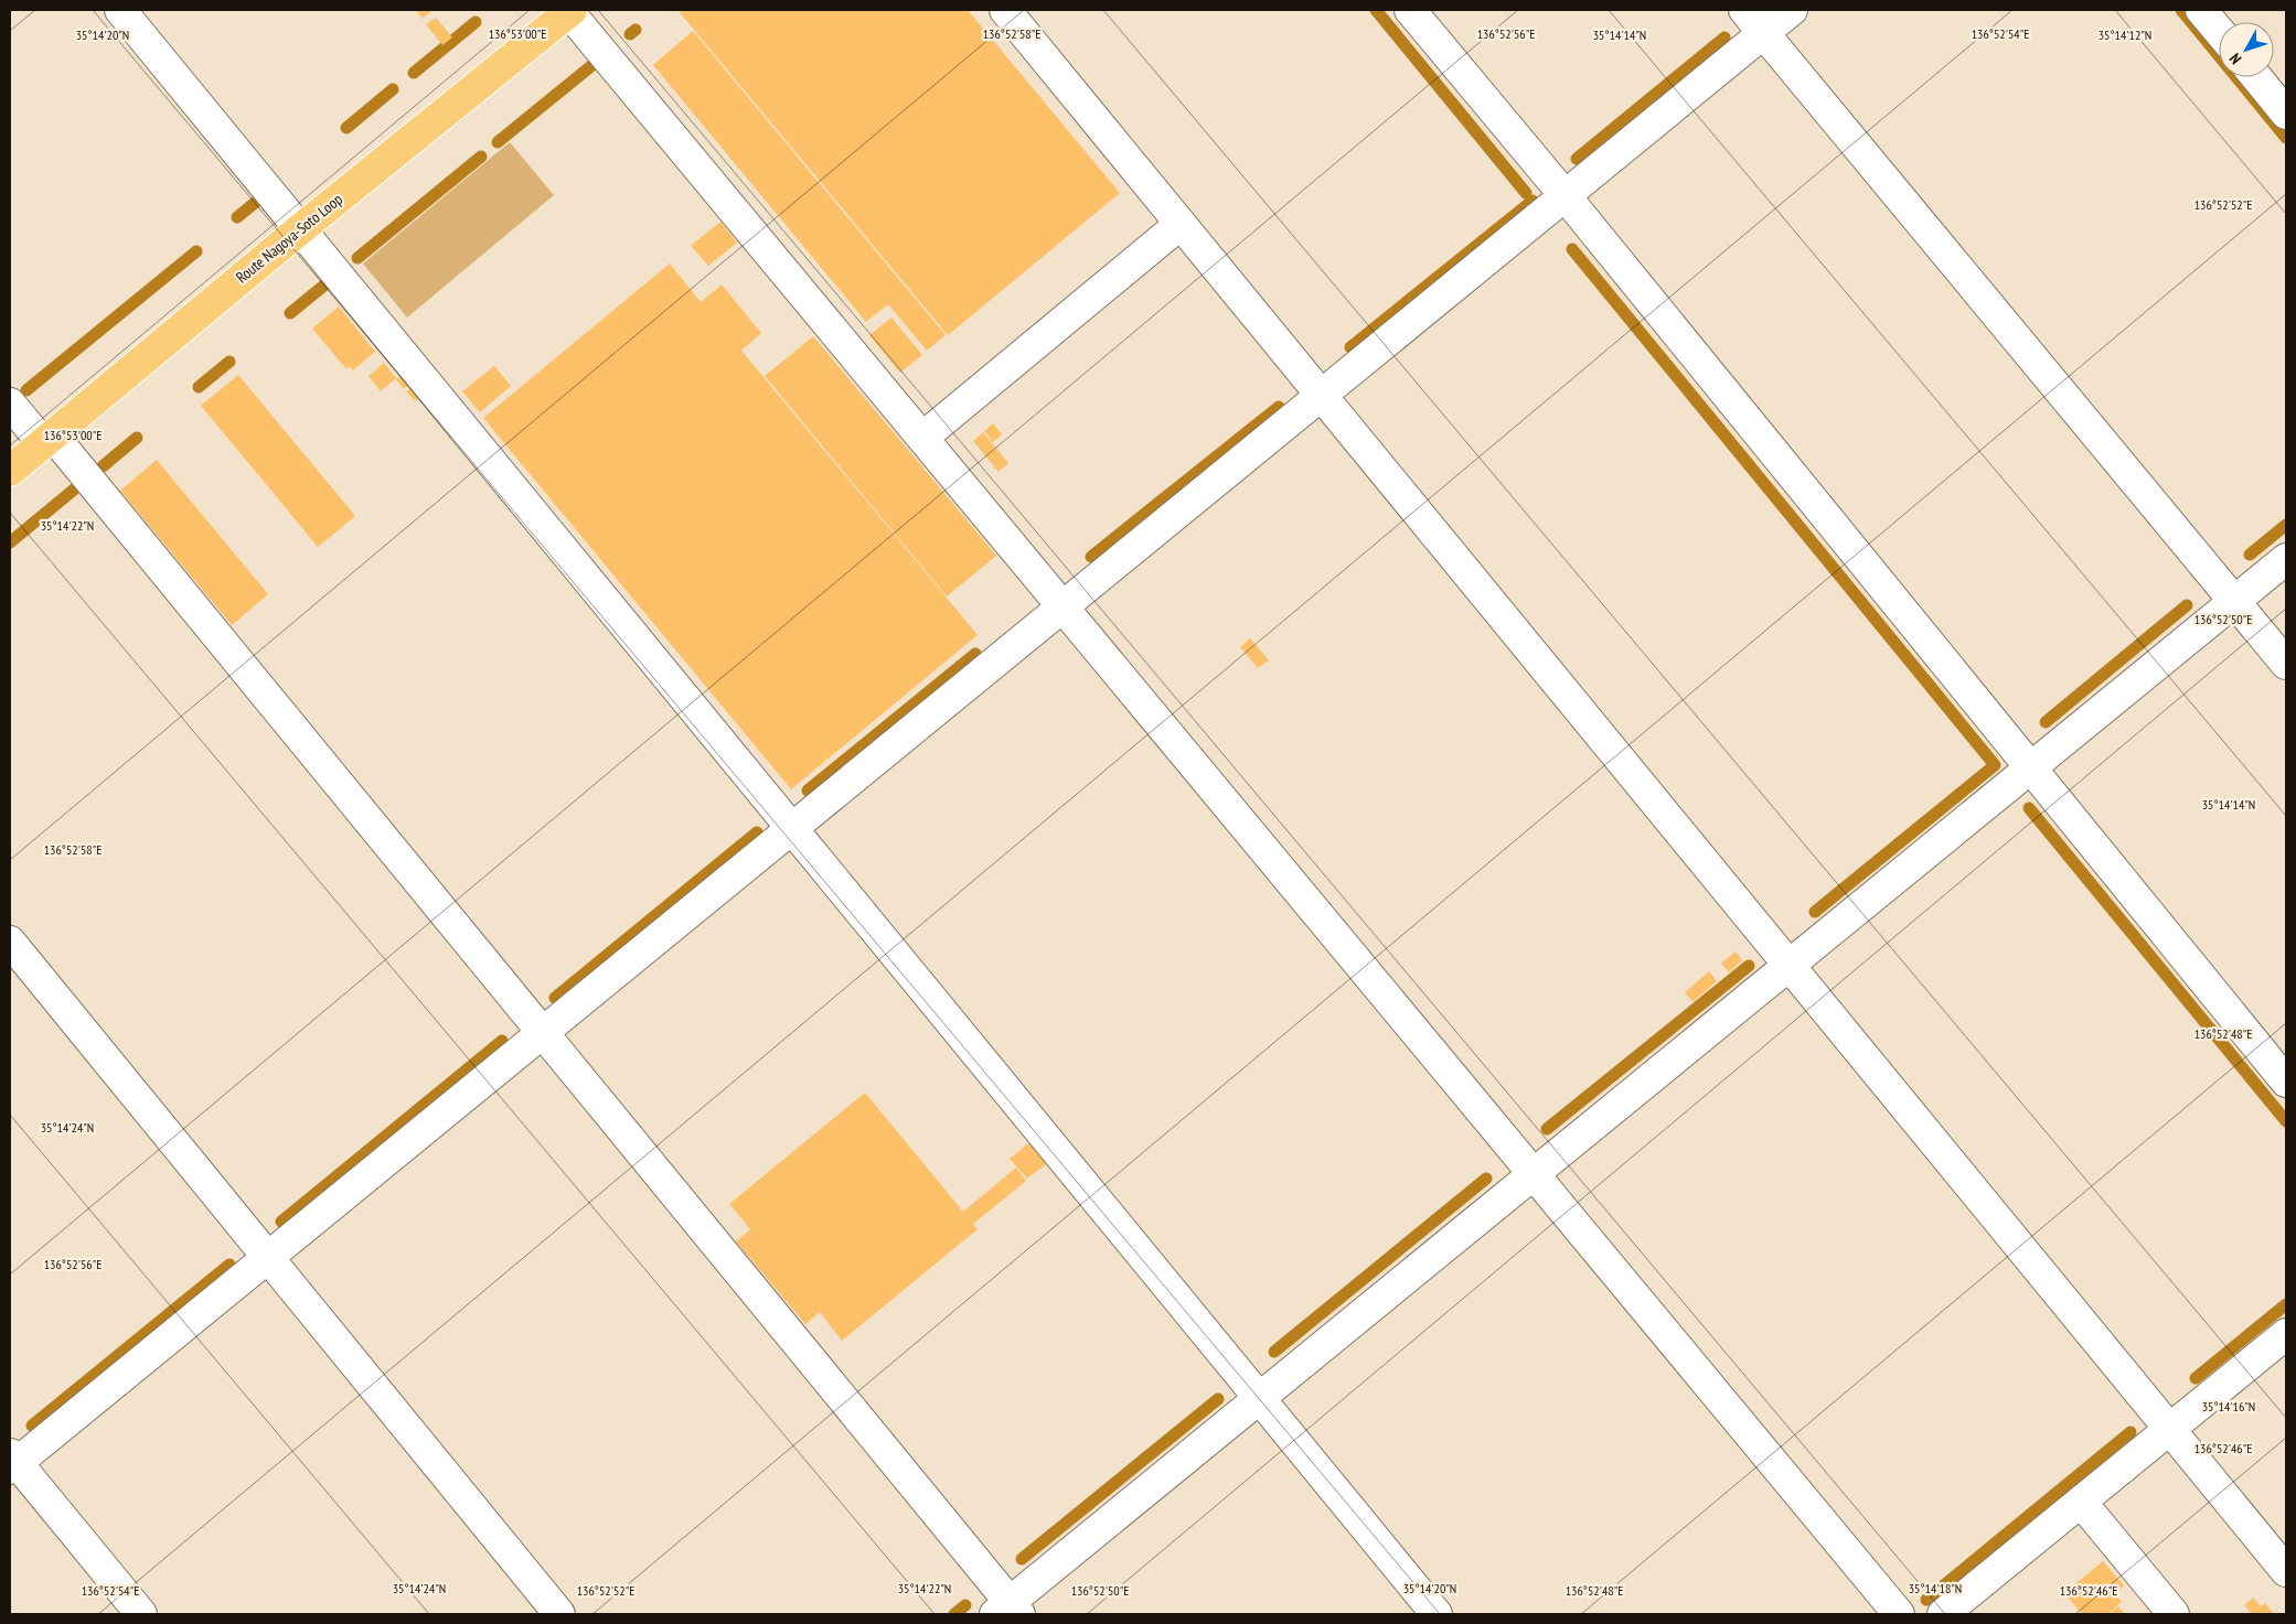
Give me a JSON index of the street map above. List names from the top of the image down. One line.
{"streets":{"main road":["Route Nagoya-Soto Loop"]},"north":"bottom left","coordinates":["136°53'00\"E","136°52'58\"E","136°52'56\"E","136°52'54\"E","35°14'20\"N","35°14'14\"N","35°14'12\"N","136°52'52\"E","35°14'22\"N","136°52'50\"E","136°52'48\"E","35°14'24\"N","35°14'16\"N","136°52'46\"E","35°14'18\"N"]}
